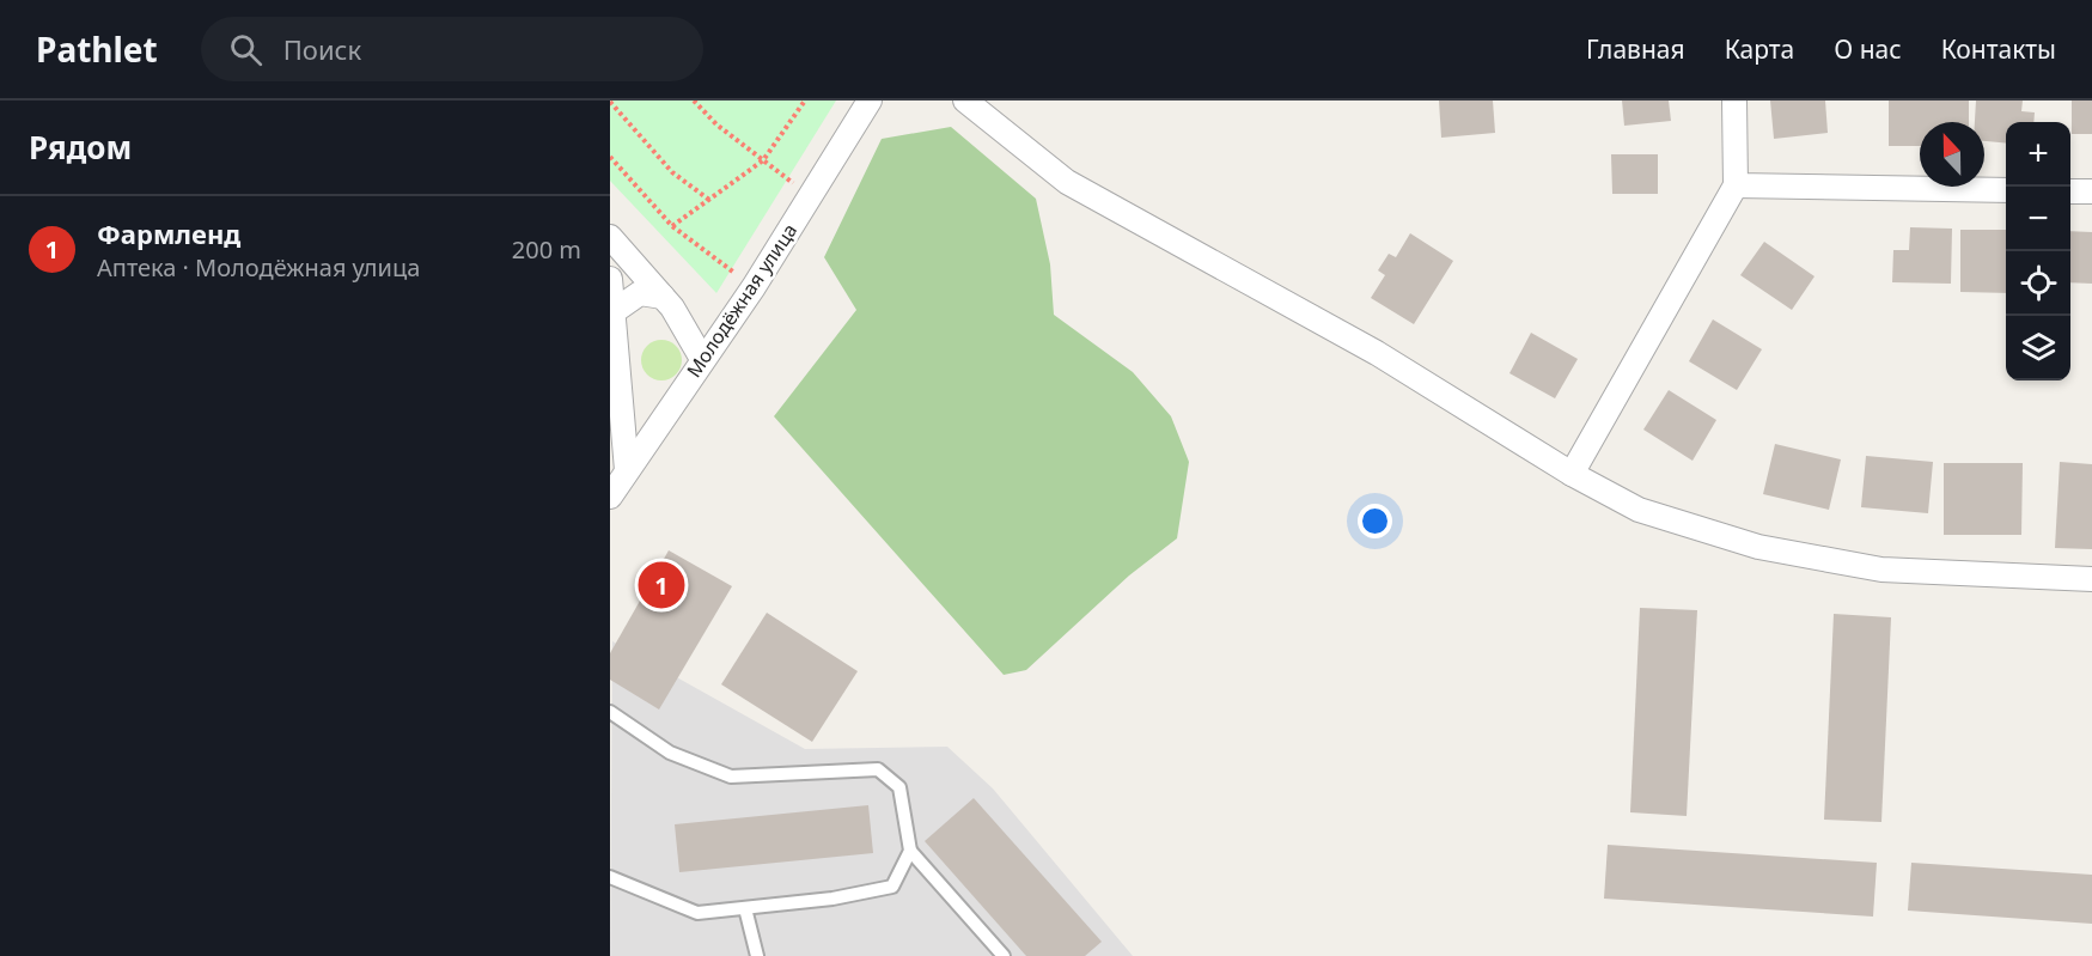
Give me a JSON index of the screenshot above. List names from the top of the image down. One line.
{"streets":{"street":["Молодёжная улица"]},"north":"top","page":{"header":"Pathlet","search":"Поиск","nav":["Главная","Карта","О нас","Контакты"],"heading":"Рядом","map_buttons":["+","−"],"list":[{"mark":"1","name":"Фармленд","note":"Аптека · Молодёжная улица","value":"200 m"}],"pins":"1"}}
